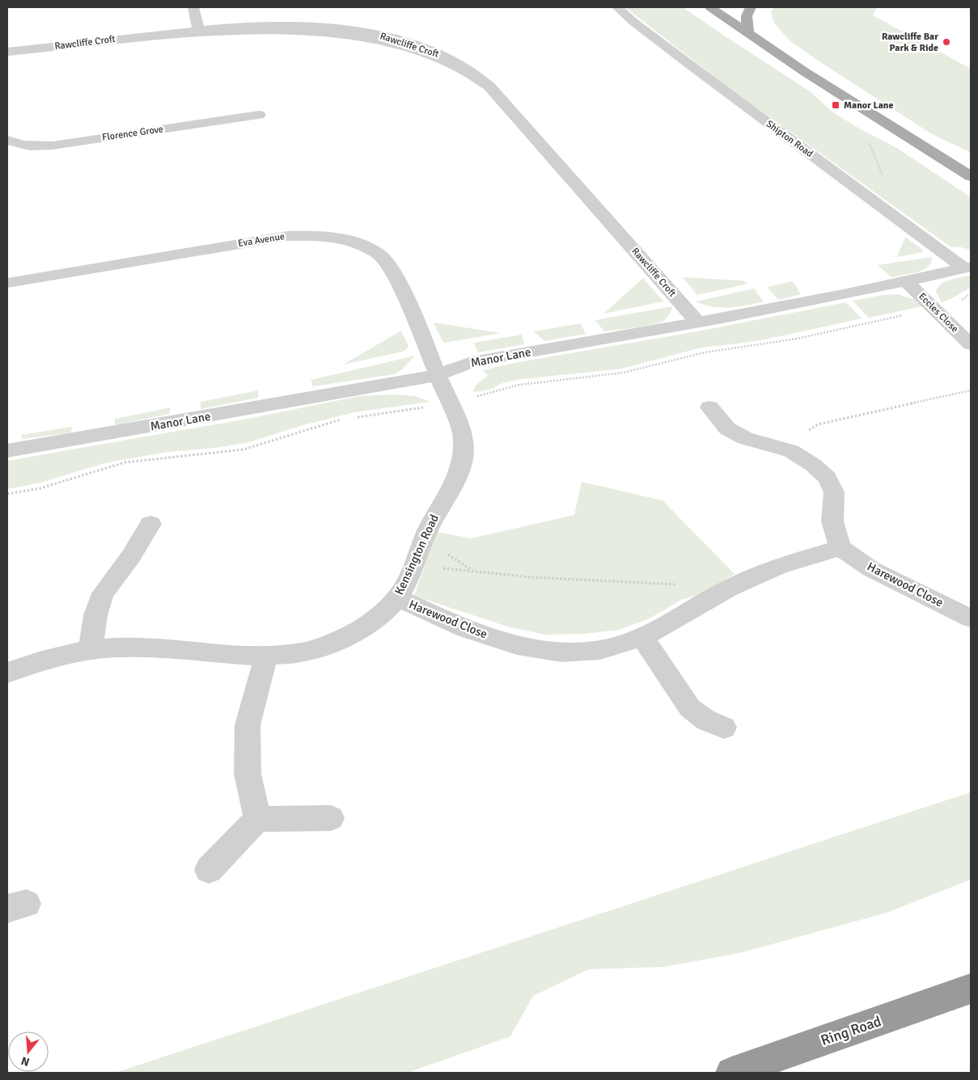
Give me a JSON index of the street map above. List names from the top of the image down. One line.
{"streets":{"highway":["Ring Road"],"street":["Rawcliffe Croft","Florence Grove","Shipton Road","Eva Avenue","Eccles Close","Manor Lane","Kensington Road","Harewood Close"]},"crossings":[["Rawcliffe Croft","Manor Lane"],["Shipton Road","Manor Lane"],["Eva Avenue","Manor Lane"],["Eva Avenue","Kensington Road"],["Eccles Close","Manor Lane"],["Manor Lane","Kensington Road"],["Kensington Road","Harewood Close"]],"places":{"other":["Rawcliffe Bar Park & Ride"],"transit":["Manor Lane"]},"north":"bottom"}
